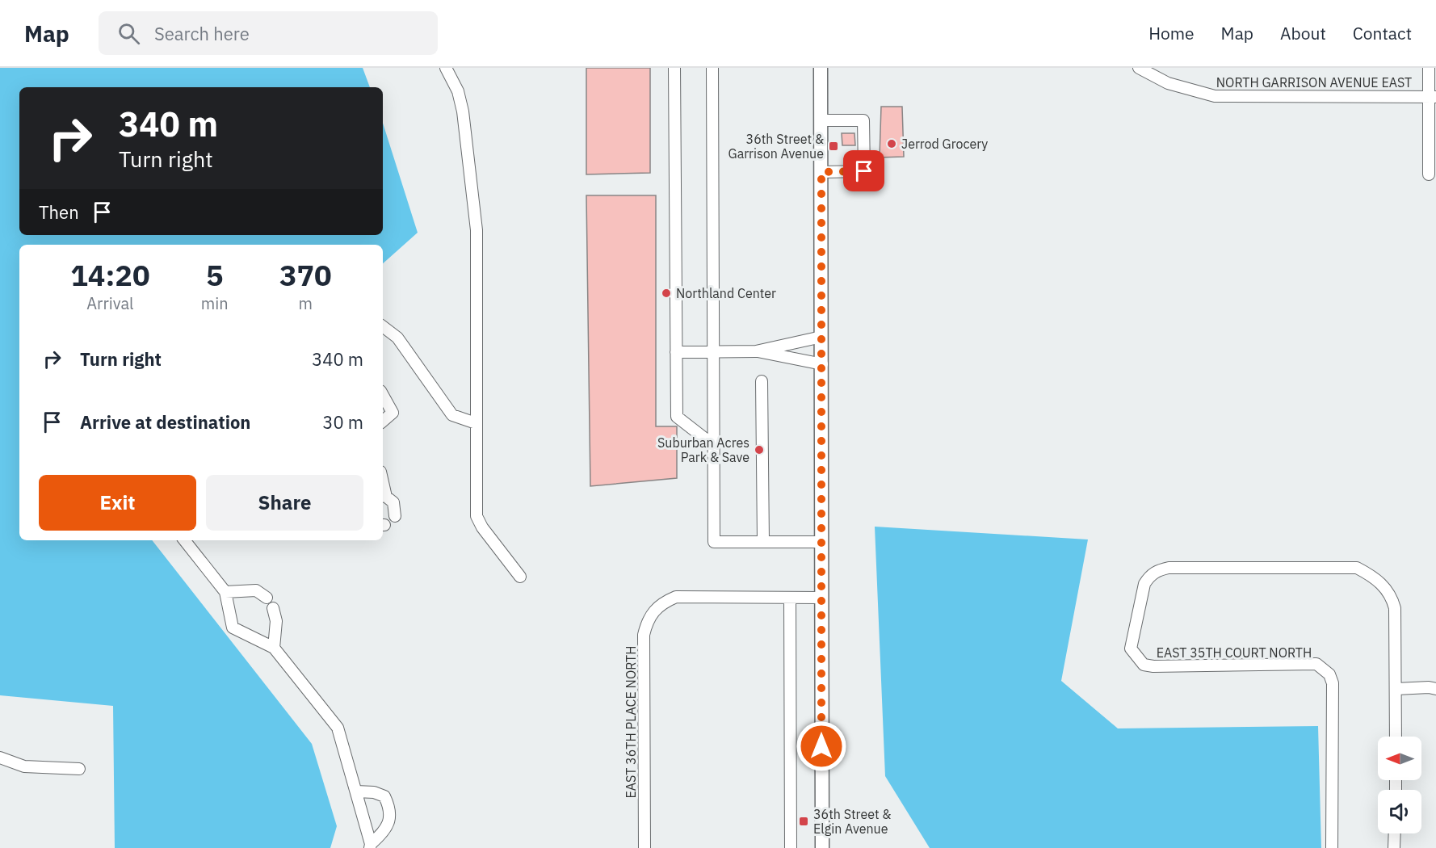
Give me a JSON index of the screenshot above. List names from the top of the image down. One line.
{"streets":{"street":["NORTH GARRISON AVENUE EAST","EAST 35TH COURT NORTH","EAST 36TH PLACE NORTH"]},"places":{"other":["Jerrod Grocery","Northland Center","Suburban Acres Park & Save"],"transit":["36th Street & Garrison Avenue","36th Street & Elgin Avenue"]},"north":"left","page":{"header":"Map","search":"Search here","nav":["Home","Map","About","Contact"],"turn":["340 m","Turn right"],"then":"Then","eta":["14:20","Arrival","5","min","370","m"],"list":[{"name":"Turn right","value":"340 m"},{"name":"Arrive at destination","value":"30 m"}],"buttons":["Exit","Share"]}}
